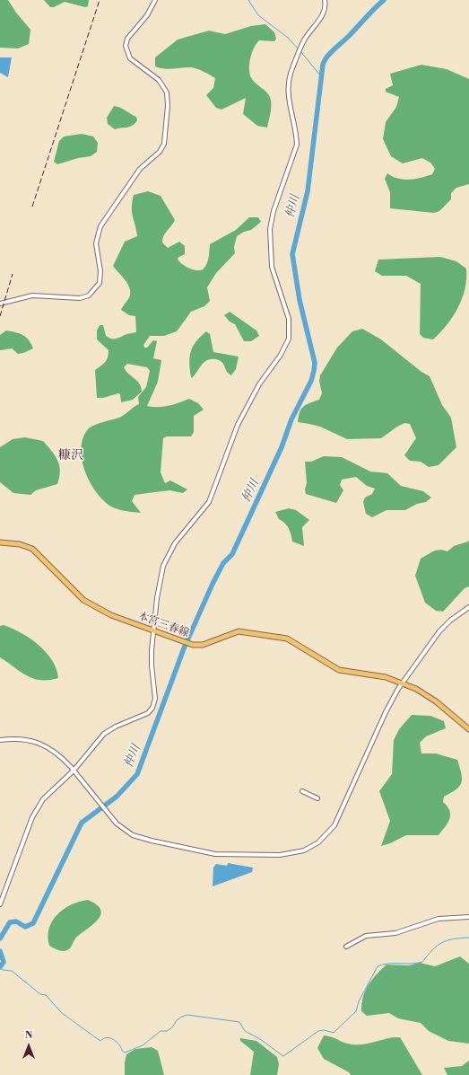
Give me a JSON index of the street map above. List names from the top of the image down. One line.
{"streets":{"main road":["本宮三春線"]},"districts":["糠沢"],"water":["仲川"],"north":"top"}
